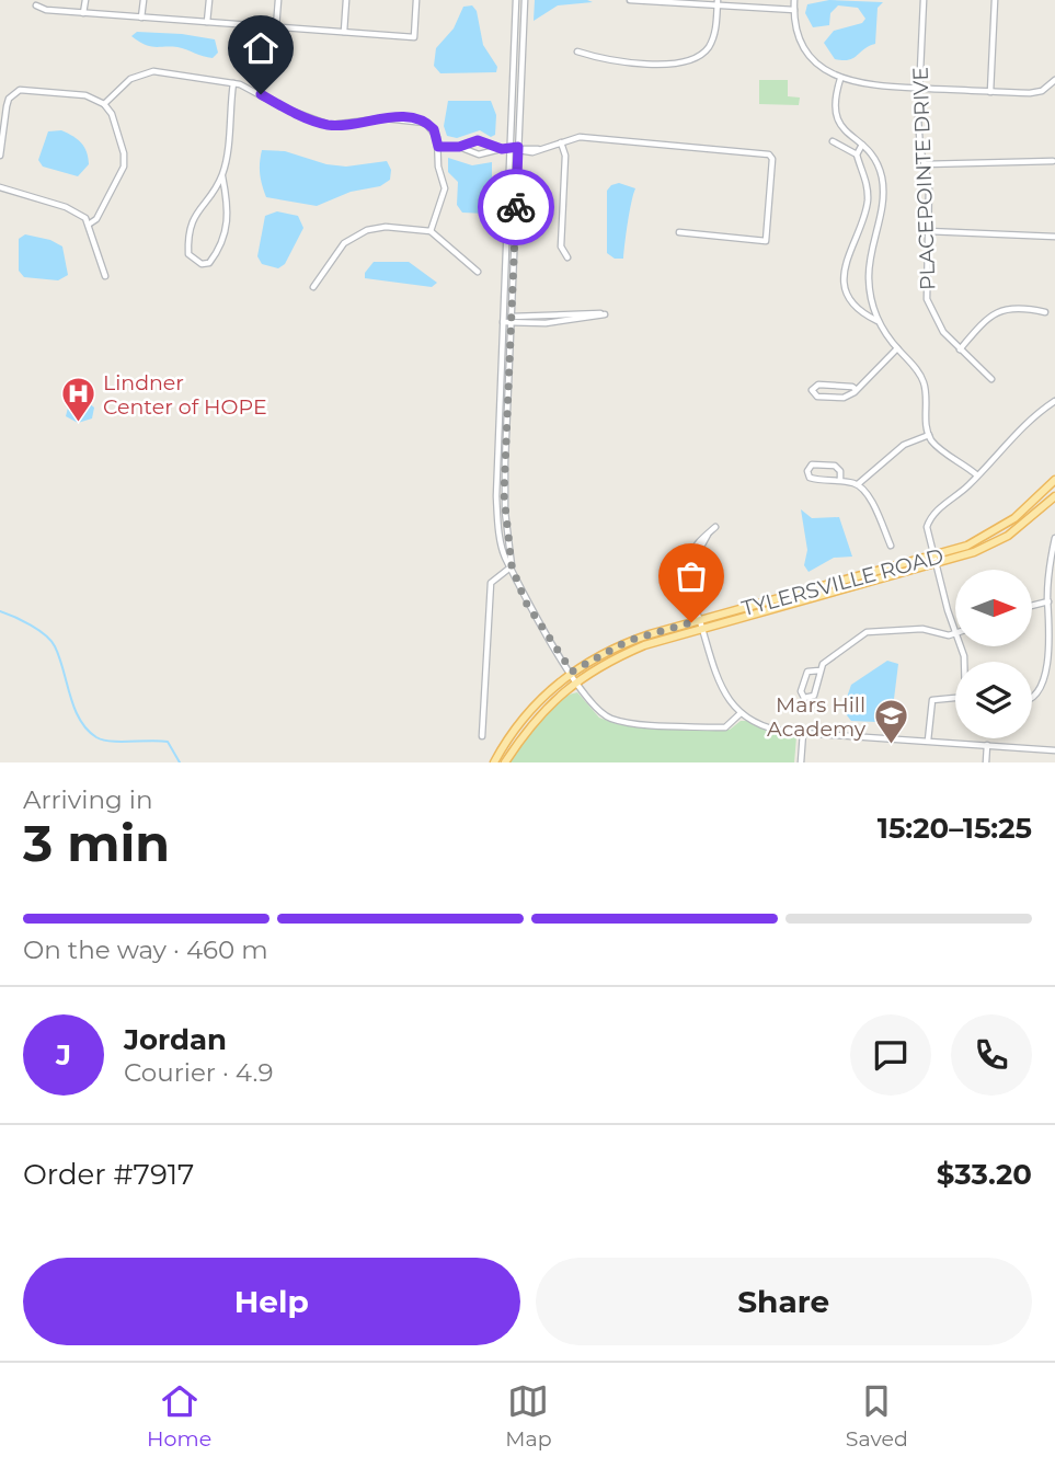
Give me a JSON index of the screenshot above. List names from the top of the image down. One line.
{"streets":{"main road":["TYLERSVILLE ROAD"],"street":["PLACEPOINTE DRIVE"]},"places":{"hospital":["Lindner Center of HOPE"],"school or university":["Mars Hill Academy"]},"north":"right","page":{"heading":["3 min","Arriving in","15:20–15:25"],"panel":["Jordan","Courier · 4.9","Order #7917","$33.20"],"bar":"On the way · 460 m","round":"J","buttons":["Help","Share"],"tabs":["Home","Map","Saved"]}}
